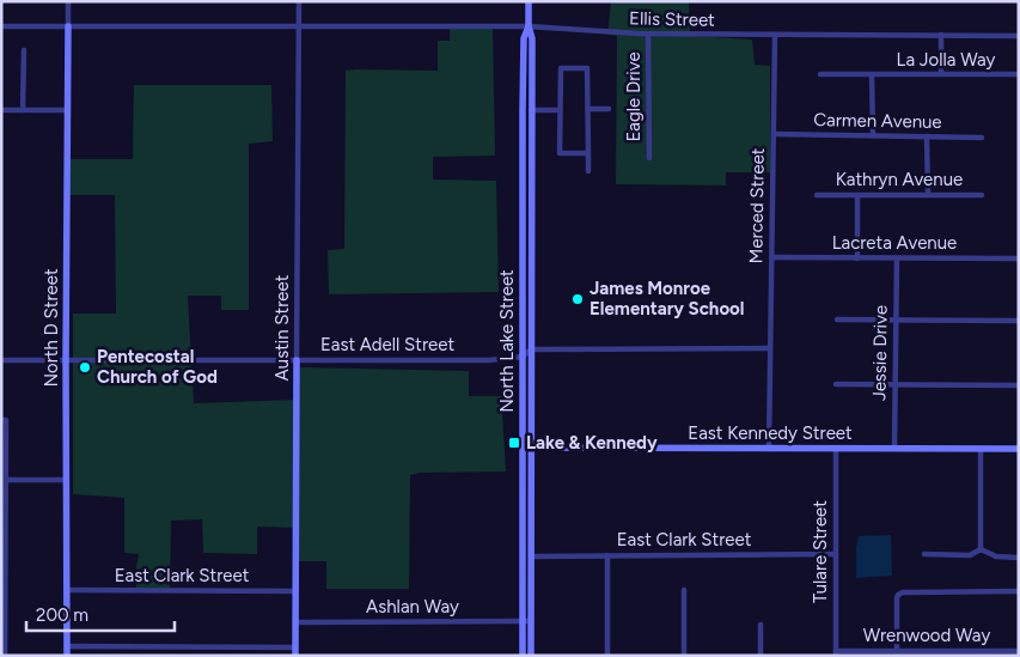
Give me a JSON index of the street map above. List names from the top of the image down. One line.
{"streets":{"street":["Ellis Street","La Jolla Way","Eagle Drive","Carmen Avenue","Kathryn Avenue","Merced Street","Lacreta Avenue","North D Street","Austin Street","North Lake Street","East Adell Street","Jessie Drive","East Kennedy Street","East Clark Street","Tulare Street","Ashlan Way","Wrenwood Way"]},"crossings":[["Ellis Street","Eagle Drive"],["Ellis Street","Merced Street"],["Ellis Street","North D Street"],["Ellis Street","Austin Street"],["Ellis Street","North Lake Street"],["Carmen Avenue","Merced Street"],["Merced Street","Lacreta Avenue"],["Merced Street","East Kennedy Street"],["Lacreta Avenue","Jessie Drive"],["North D Street","East Adell Street"],["North D Street","East Clark Street"],["Austin Street","East Adell Street"],["Austin Street","East Clark Street"],["Austin Street","Ashlan Way"],["North Lake Street","East Adell Street"],["North Lake Street","East Kennedy Street"],["North Lake Street","East Clark Street"],["North Lake Street","Ashlan Way"],["Jessie Drive","East Kennedy Street"],["East Kennedy Street","Tulare Street"],["East Clark Street","Tulare Street"],["Tulare Street","Wrenwood Way"]],"places":{"other":["James Monroe Elementary School","Pentecostal Church of God"],"transit":["Lake & Kennedy"]},"scale_bar":"200 m"}
